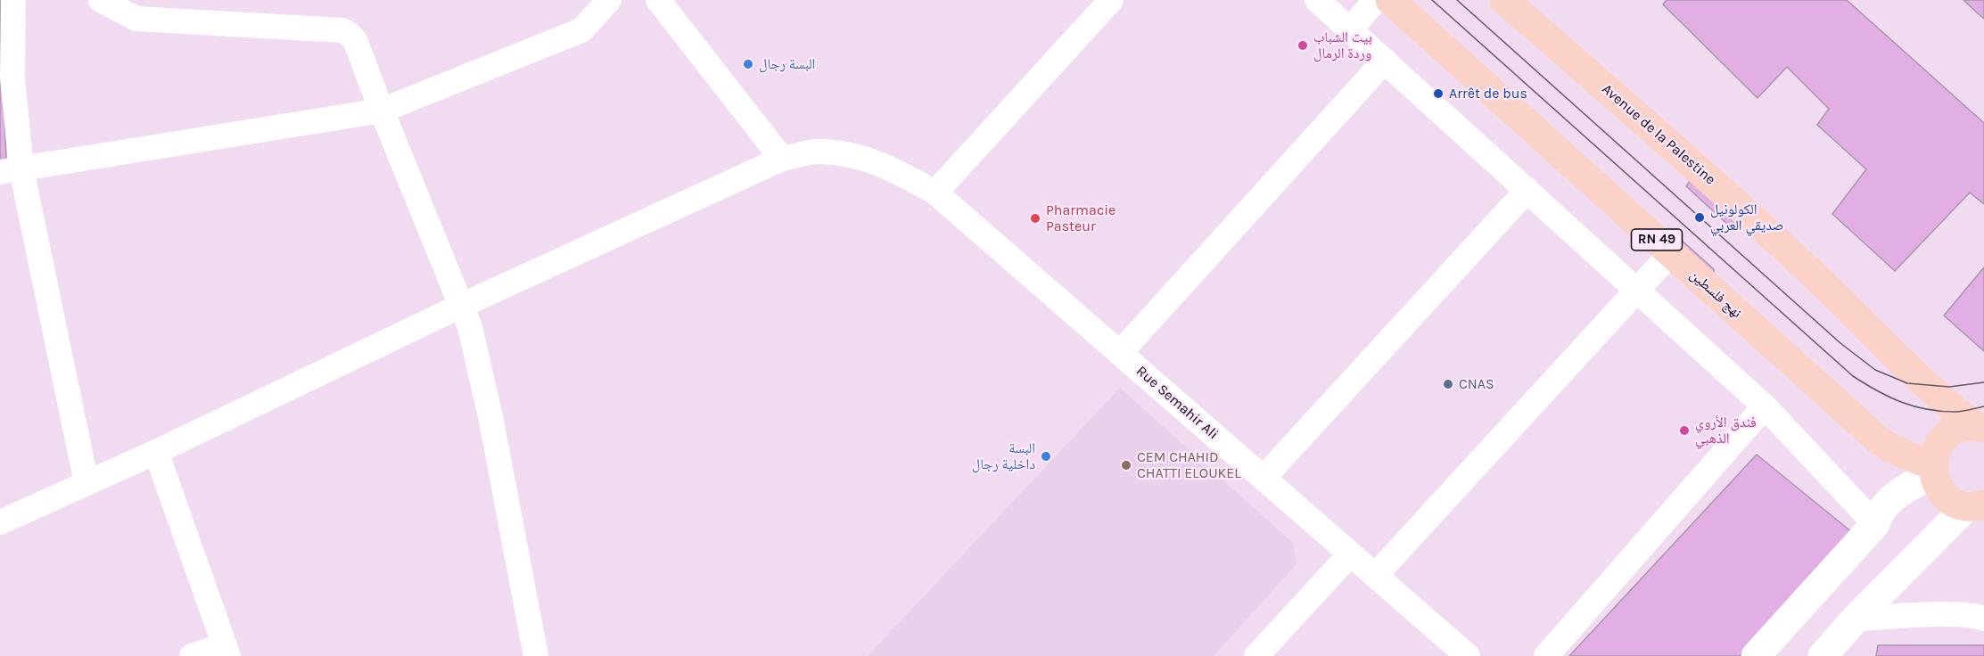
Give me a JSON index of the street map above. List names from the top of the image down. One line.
{"streets":{"main road":["Avenue de la Palestine","RN 49","نهج فلسطين"],"street":["Rue Semahir Ali"]},"places":["بيت الشباب وردة الرمال","البسة رجال","Arrêt de bus","الكولونيل صديقي العربي","Pharmacie Pasteur","CNAS","فندق الأروي الذهبي","البسة داخلية رجال","CEM CHAHID CHATTI ELOUKEL"]}
